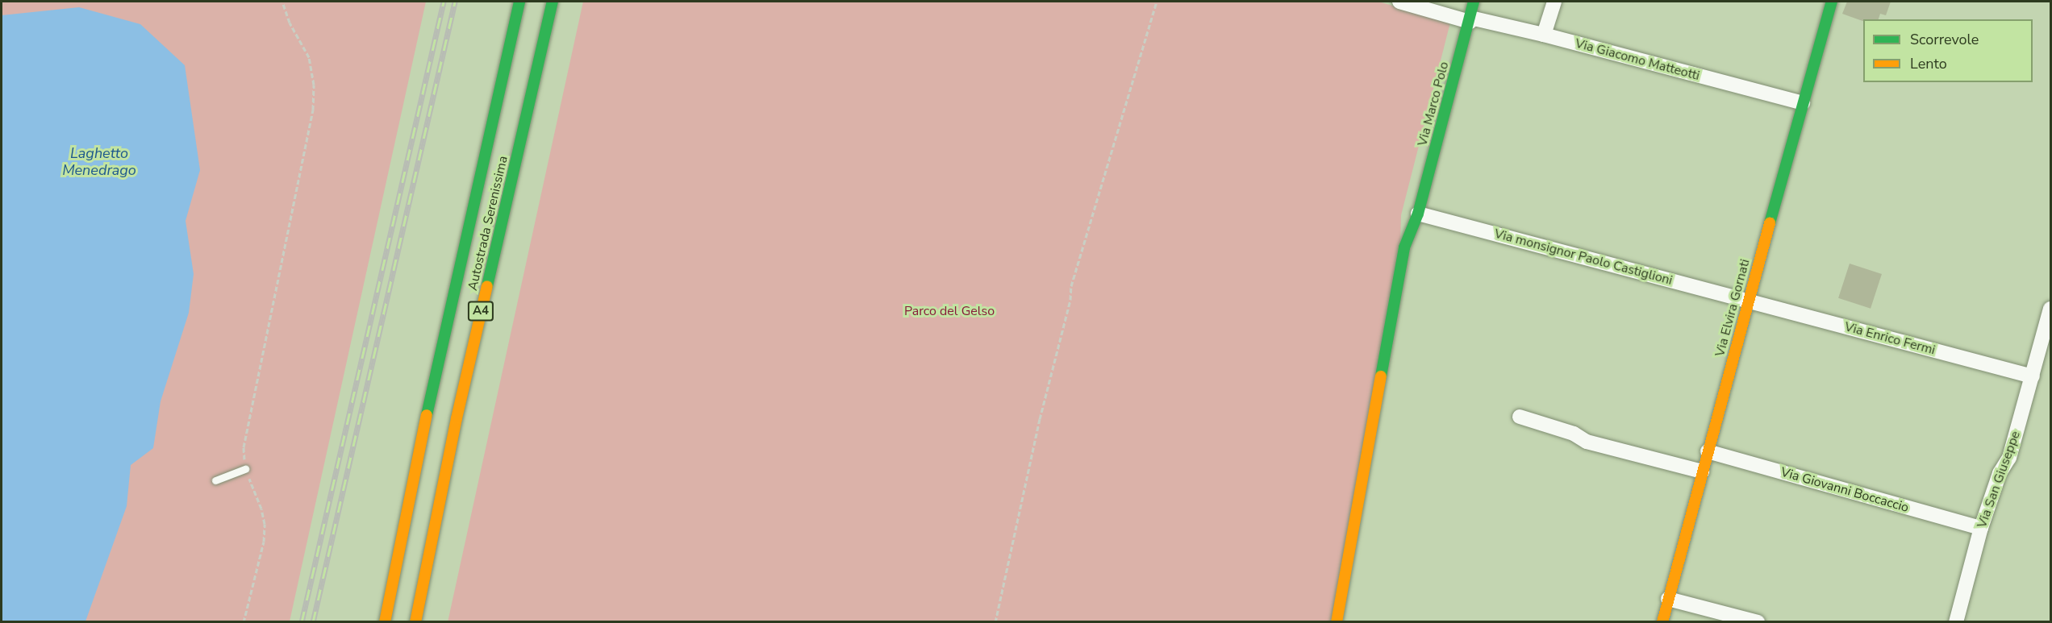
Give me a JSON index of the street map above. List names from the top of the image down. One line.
{"streets":{"main road":["Via Marco Polo","Autostrada Serenissima","Via Elvira Gornati","A4"],"street":["Via Giacomo Matteotti","Via monsignor Paolo Castiglioni","Via Enrico Fermi","Via San Giuseppe","Via Giovanni Boccaccio"]},"crossings":[["Via Giacomo Matteotti","Via Marco Polo"],["Via Giacomo Matteotti","Via Elvira Gornati"],["Via Marco Polo","Via monsignor Paolo Castiglioni"],["Via monsignor Paolo Castiglioni","Via Elvira Gornati"],["Via monsignor Paolo Castiglioni","Via Enrico Fermi"],["Via Elvira Gornati","Via Enrico Fermi"],["Via Elvira Gornati","Via Giovanni Boccaccio"],["Via Enrico Fermi","Via San Giuseppe"],["Via San Giuseppe","Via Giovanni Boccaccio"]],"water":["Laghetto Menedrago"],"parks":["Parco del Gelso"],"legend":["Scorrevole","Lento"]}
